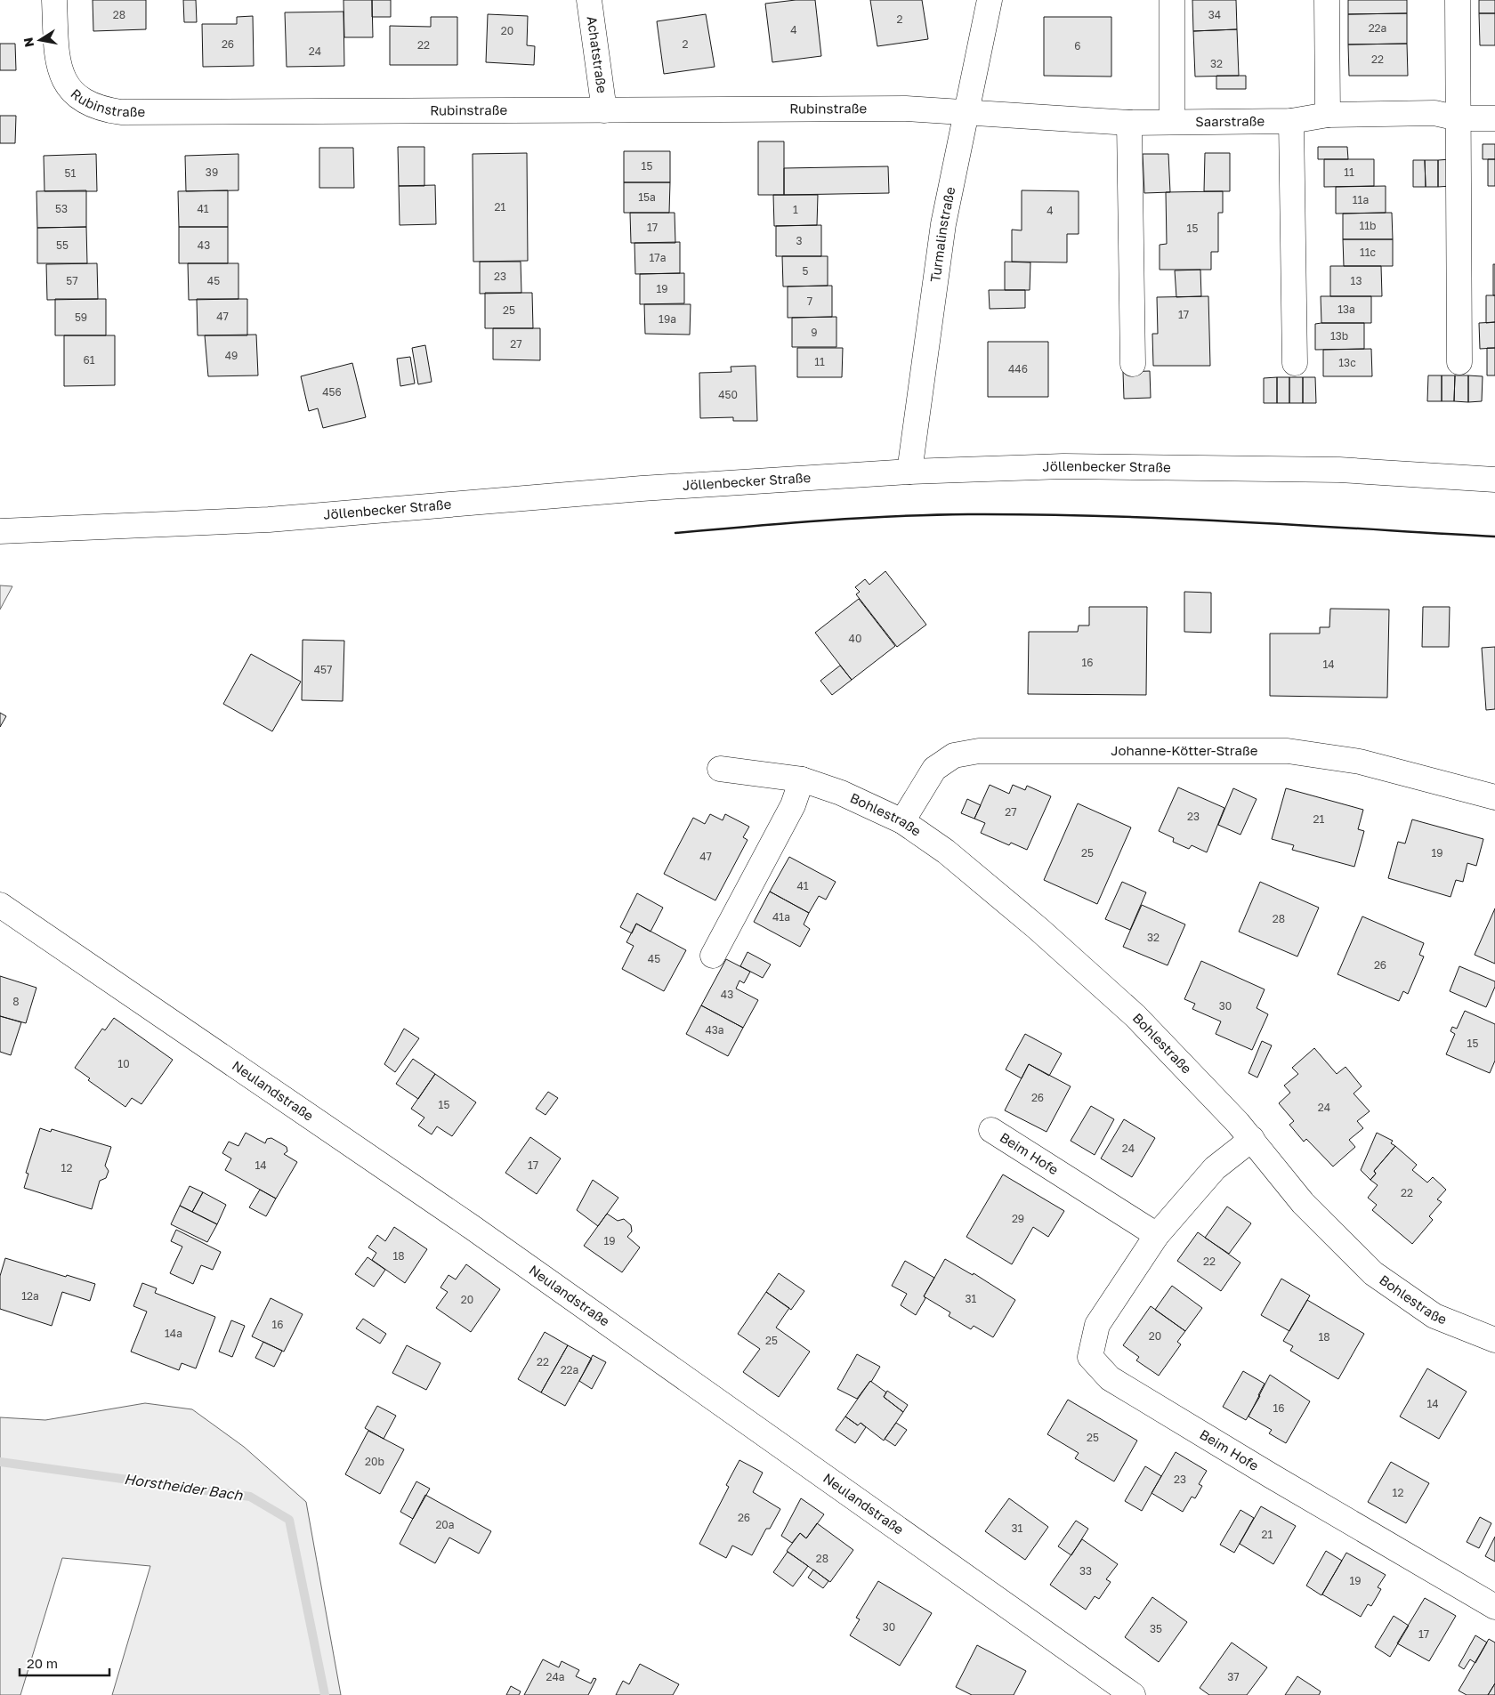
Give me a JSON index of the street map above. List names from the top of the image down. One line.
{"streets":{"street":["Achatstraße","Rubinstraße","Saarstraße","Turmalinstraße","Jöllenbecker Straße","Johanne-Kötter-Straße","Bohlestraße","Neulandstraße","Beim Hofe"]},"crossings":[["Achatstraße","Rubinstraße"],["Rubinstraße","Saarstraße"],["Rubinstraße","Turmalinstraße"],["Saarstraße","Turmalinstraße"],["Turmalinstraße","Jöllenbecker Straße"],["Johanne-Kötter-Straße","Bohlestraße"],["Bohlestraße","Beim Hofe"]],"water":["Horstheider Bach"],"house_numbers":["28","34","2","22a","4","20","26","2","22","6","24","22","32","15","39","11","51","15a","11a","21","53","41","1","4","11b","17","15","3","55","43","11c","17a","5","23","57","45","13","19","7","13a","25","17","47","59","19a","9","13b","27","49","61","11","13c","446","456","450","40","16","14","457","27","23","21","25","19","47","41","41a","28","32","45","26","43","8","30","43a","15","10","26","15","24","24","14","17","12","22","29","19","18","22","12a","31","20","16","14a","20","18","25","22","22a","14","16","25","20b","23","12","26","20a","31","21","28","33","19","30","35","17","24a","37"],"scale_bar":"20 m","north":"left"}
